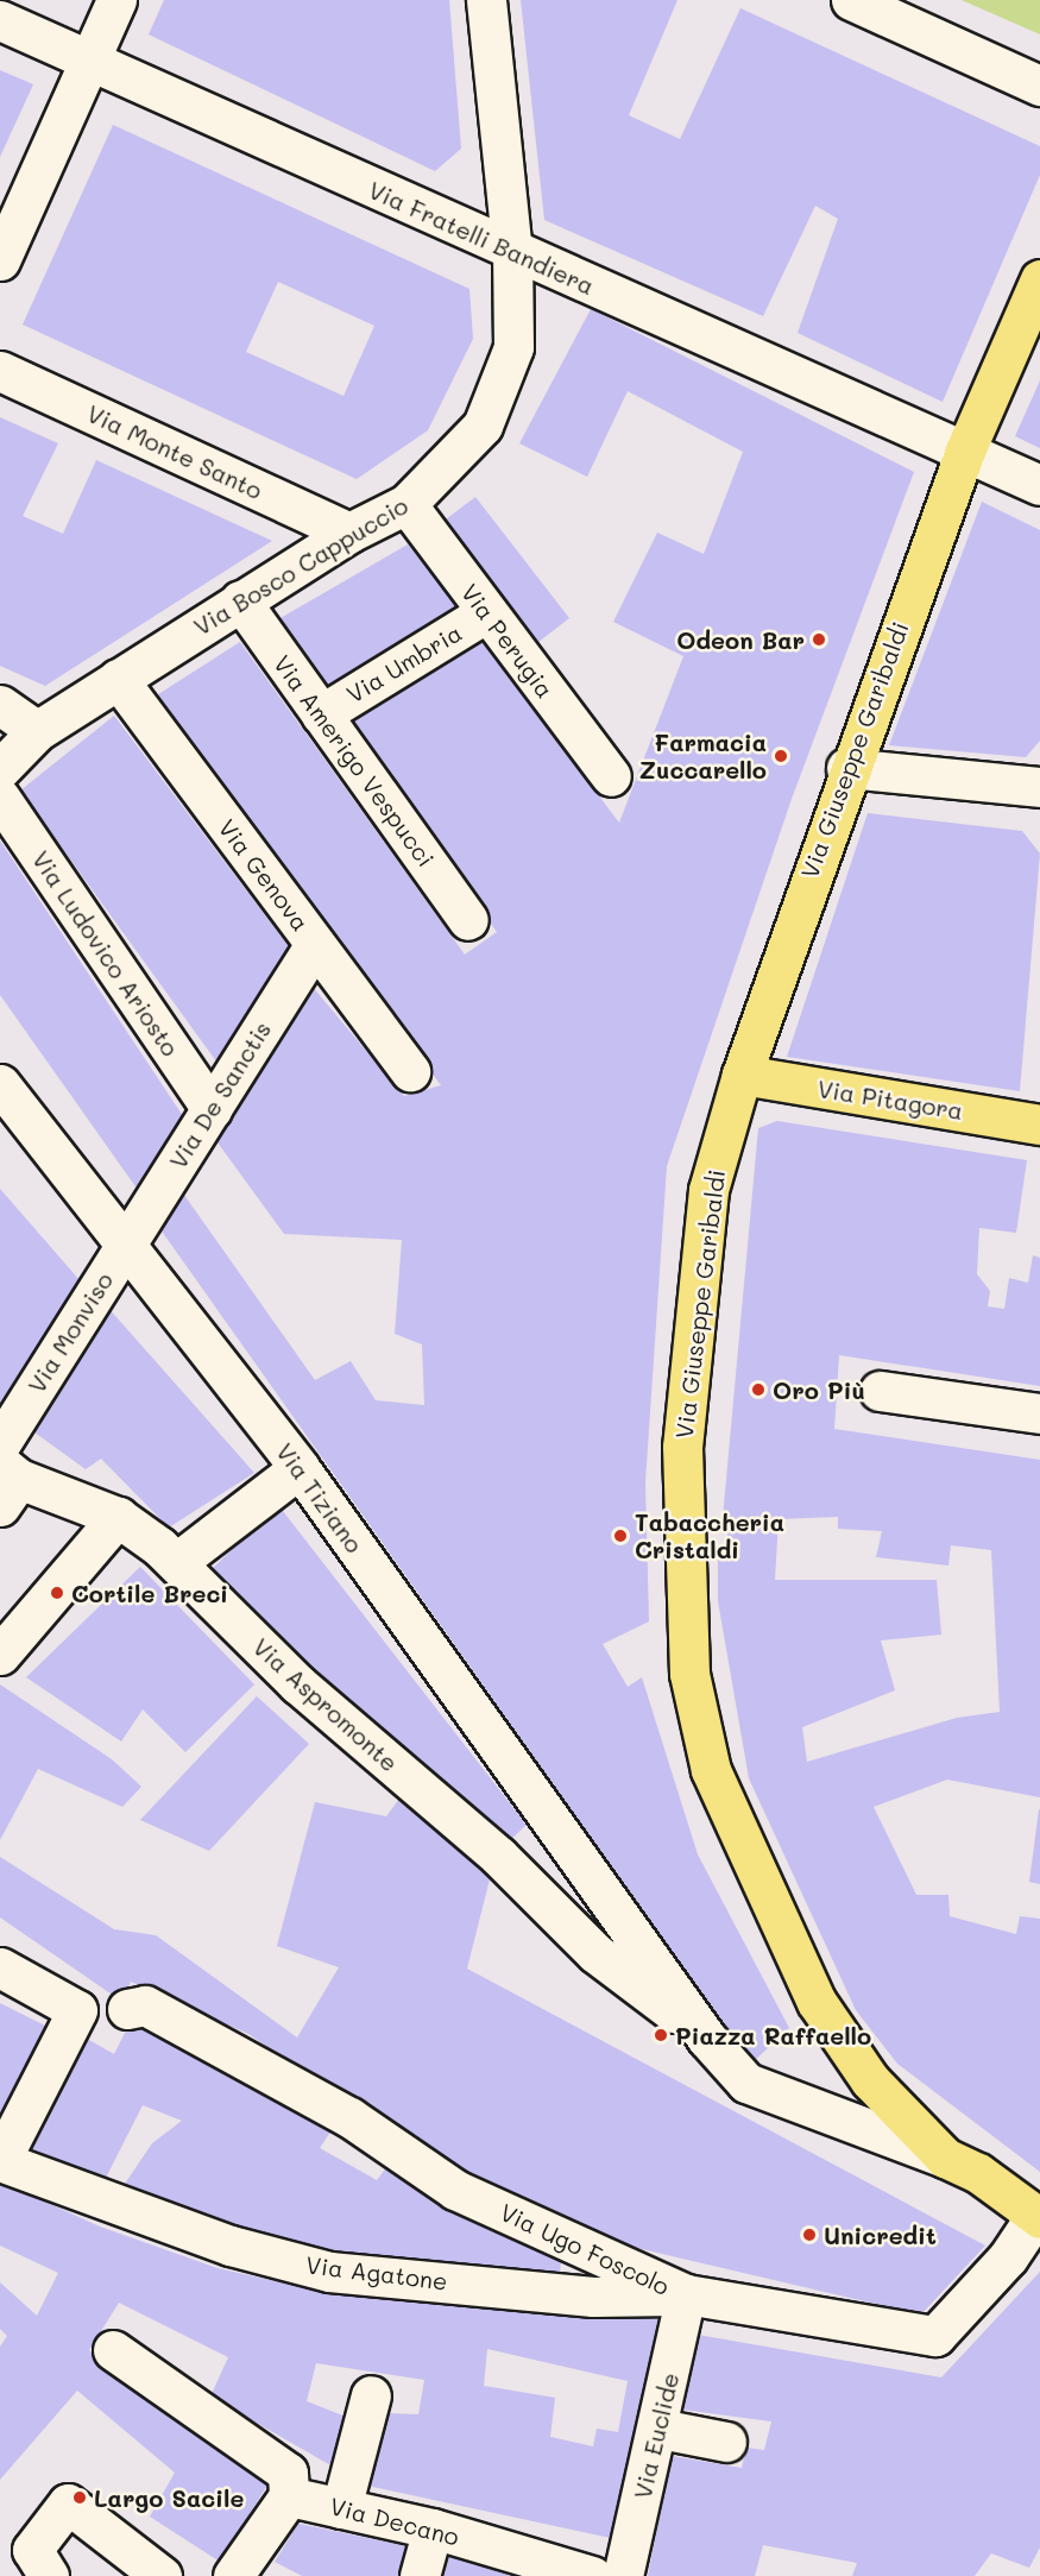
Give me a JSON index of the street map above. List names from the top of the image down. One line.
{"streets":{"main road":["Via Giuseppe Garibaldi","Via Pitagora"],"street":["Via Fratelli Bandiera","Via Monte Santo","Via Bosco Cappuccio","Via Perugia","Via Umbria","Via Amerigo Vespucci","Via Genova","Via Ludovico Ariosto","Via De Sanctis","Via Monviso","Via Tiziano","Via Aspromonte","Via Ugo Foscolo","Via Agatone","Via Euclide","Via Decano"]},"crossings":[["Via Fratelli Bandiera","Via Bosco Cappuccio"],["Via Fratelli Bandiera","Via Giuseppe Garibaldi"],["Via Monte Santo","Via Bosco Cappuccio"],["Via Bosco Cappuccio","Via Perugia"],["Via Bosco Cappuccio","Via Amerigo Vespucci"],["Via Bosco Cappuccio","Via Genova"],["Via Perugia","Via Umbria"],["Via Umbria","Via Amerigo Vespucci"],["Via Giuseppe Garibaldi","Via Pitagora"],["Via Giuseppe Garibaldi","Via Ugo Foscolo"],["Via Genova","Via De Sanctis"],["Via Ludovico Ariosto","Via De Sanctis"],["Via De Sanctis","Via Monviso"],["Via De Sanctis","Via Tiziano"],["Via Monviso","Via Tiziano"],["Via Tiziano","Via Aspromonte"],["Via Ugo Foscolo","Via Agatone"],["Via Ugo Foscolo","Via Euclide"],["Via Agatone","Via Euclide"]],"places":["Odeon Bar","Farmacia Zuccarello","Oro Più","Tabaccheria Cristaldi","Cortile Breci","Piazza Raffaello","Unicredit","Largo Sacile"]}
